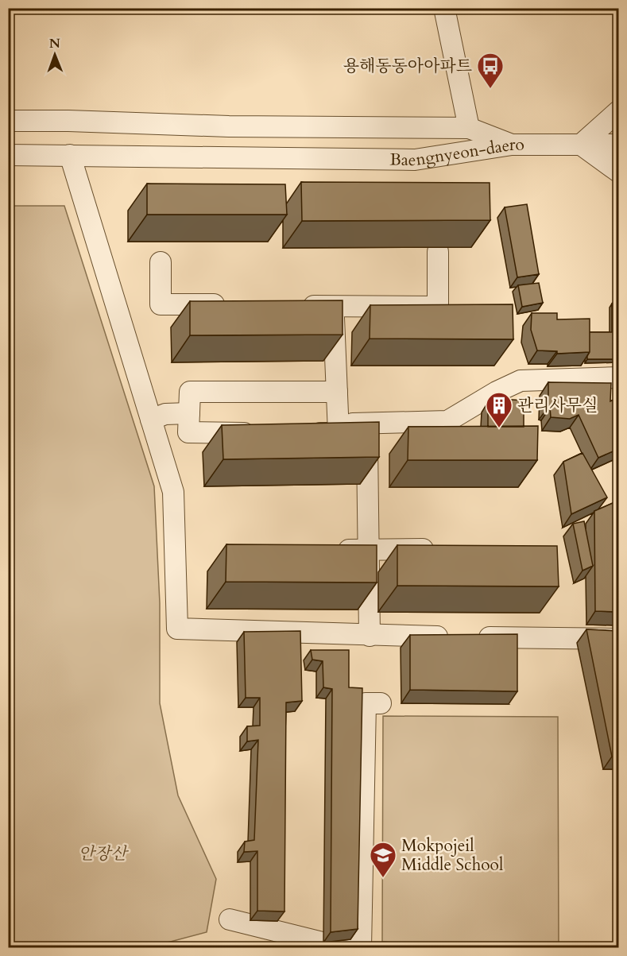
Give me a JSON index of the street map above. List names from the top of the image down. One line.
{"streets":{"street":["Baengnyeon-daero"]},"parks":["안장산"],"places":{"bus stop":["용해동동아아파트"],"building":["관리사무실"],"school or university":["Mokpojeil Middle School"]},"north":"top"}
